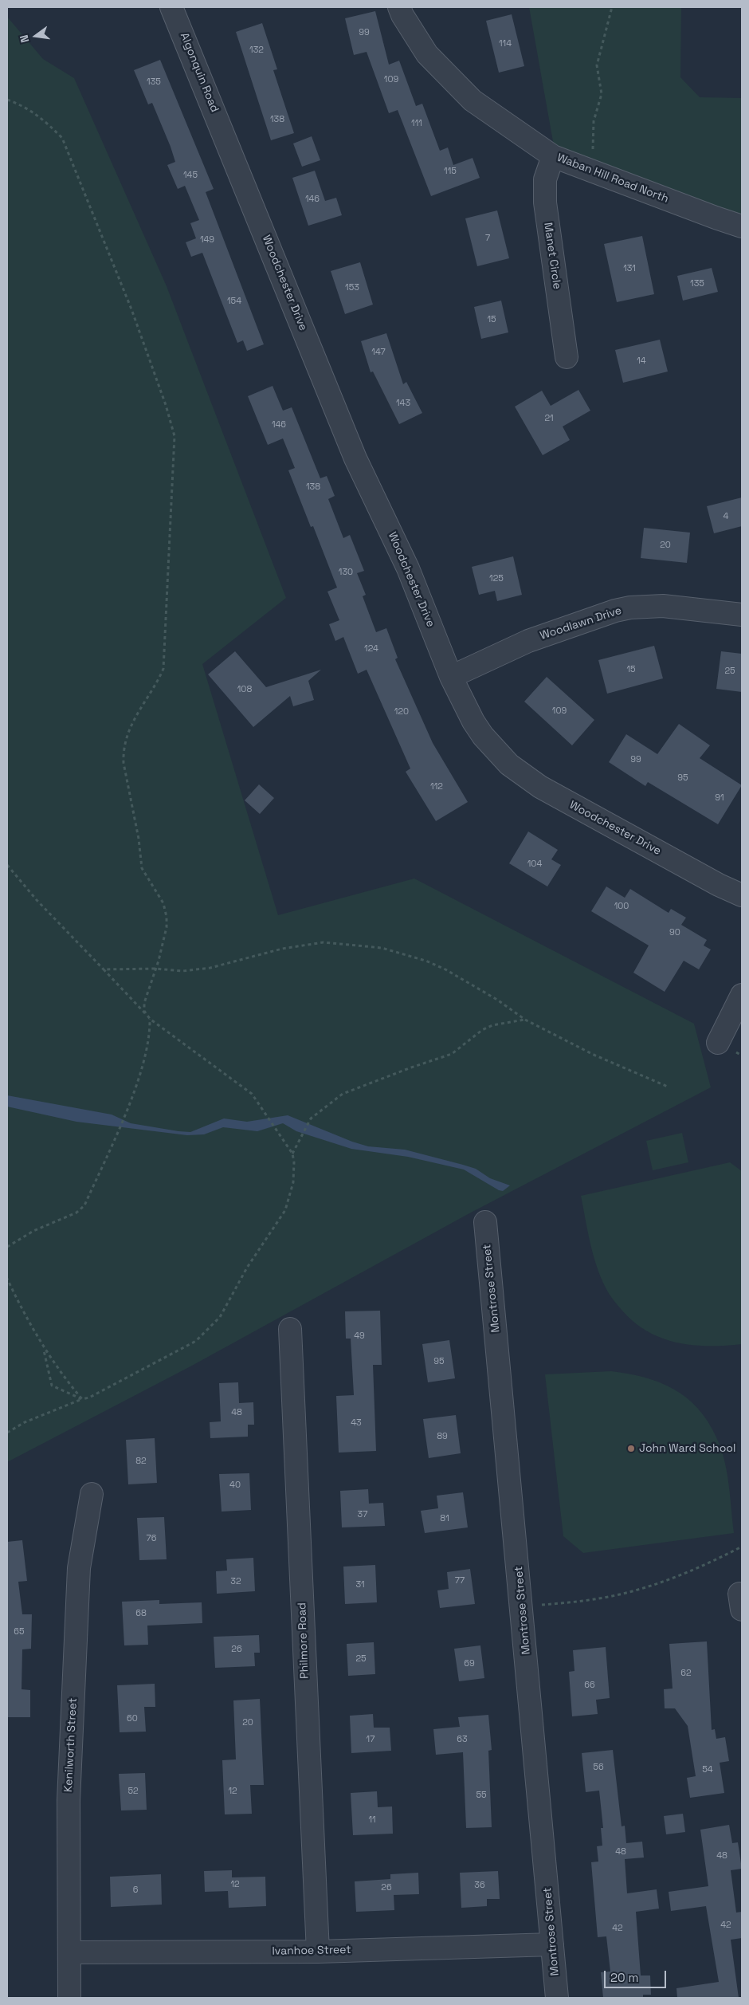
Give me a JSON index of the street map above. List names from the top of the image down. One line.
{"streets":{"street":["Algonquin Road","Waban Hill Road North","Manet Circle","Woodchester Drive","Woodlawn Drive","Montrose Street","Philmore Road","Kenilworth Street","Ivanhoe Street"]},"crossings":[["Algonquin Road","Woodchester Drive"],["Waban Hill Road North","Manet Circle"],["Woodchester Drive","Woodlawn Drive"],["Montrose Street","Ivanhoe Street"],["Philmore Road","Ivanhoe Street"],["Kenilworth Street","Ivanhoe Street"]],"places":["John Ward School"],"house_numbers":["99","114","132","109","135","138","111","115","145","146","7","149","131","135","153","154","15","147","14","143","21","146","138","4","20","130","125","124","15","25","108","109","120","99","95","112","91","104","100","90","49","95","48","43","89","82","40","37","81","76","77","32","31","68","65","26","25","69","62","66","60","20","17","63","56","54","52","12","55","11","48","48","12","36","26","6","42","42"],"scale_bar":"20 m","north":"left"}
